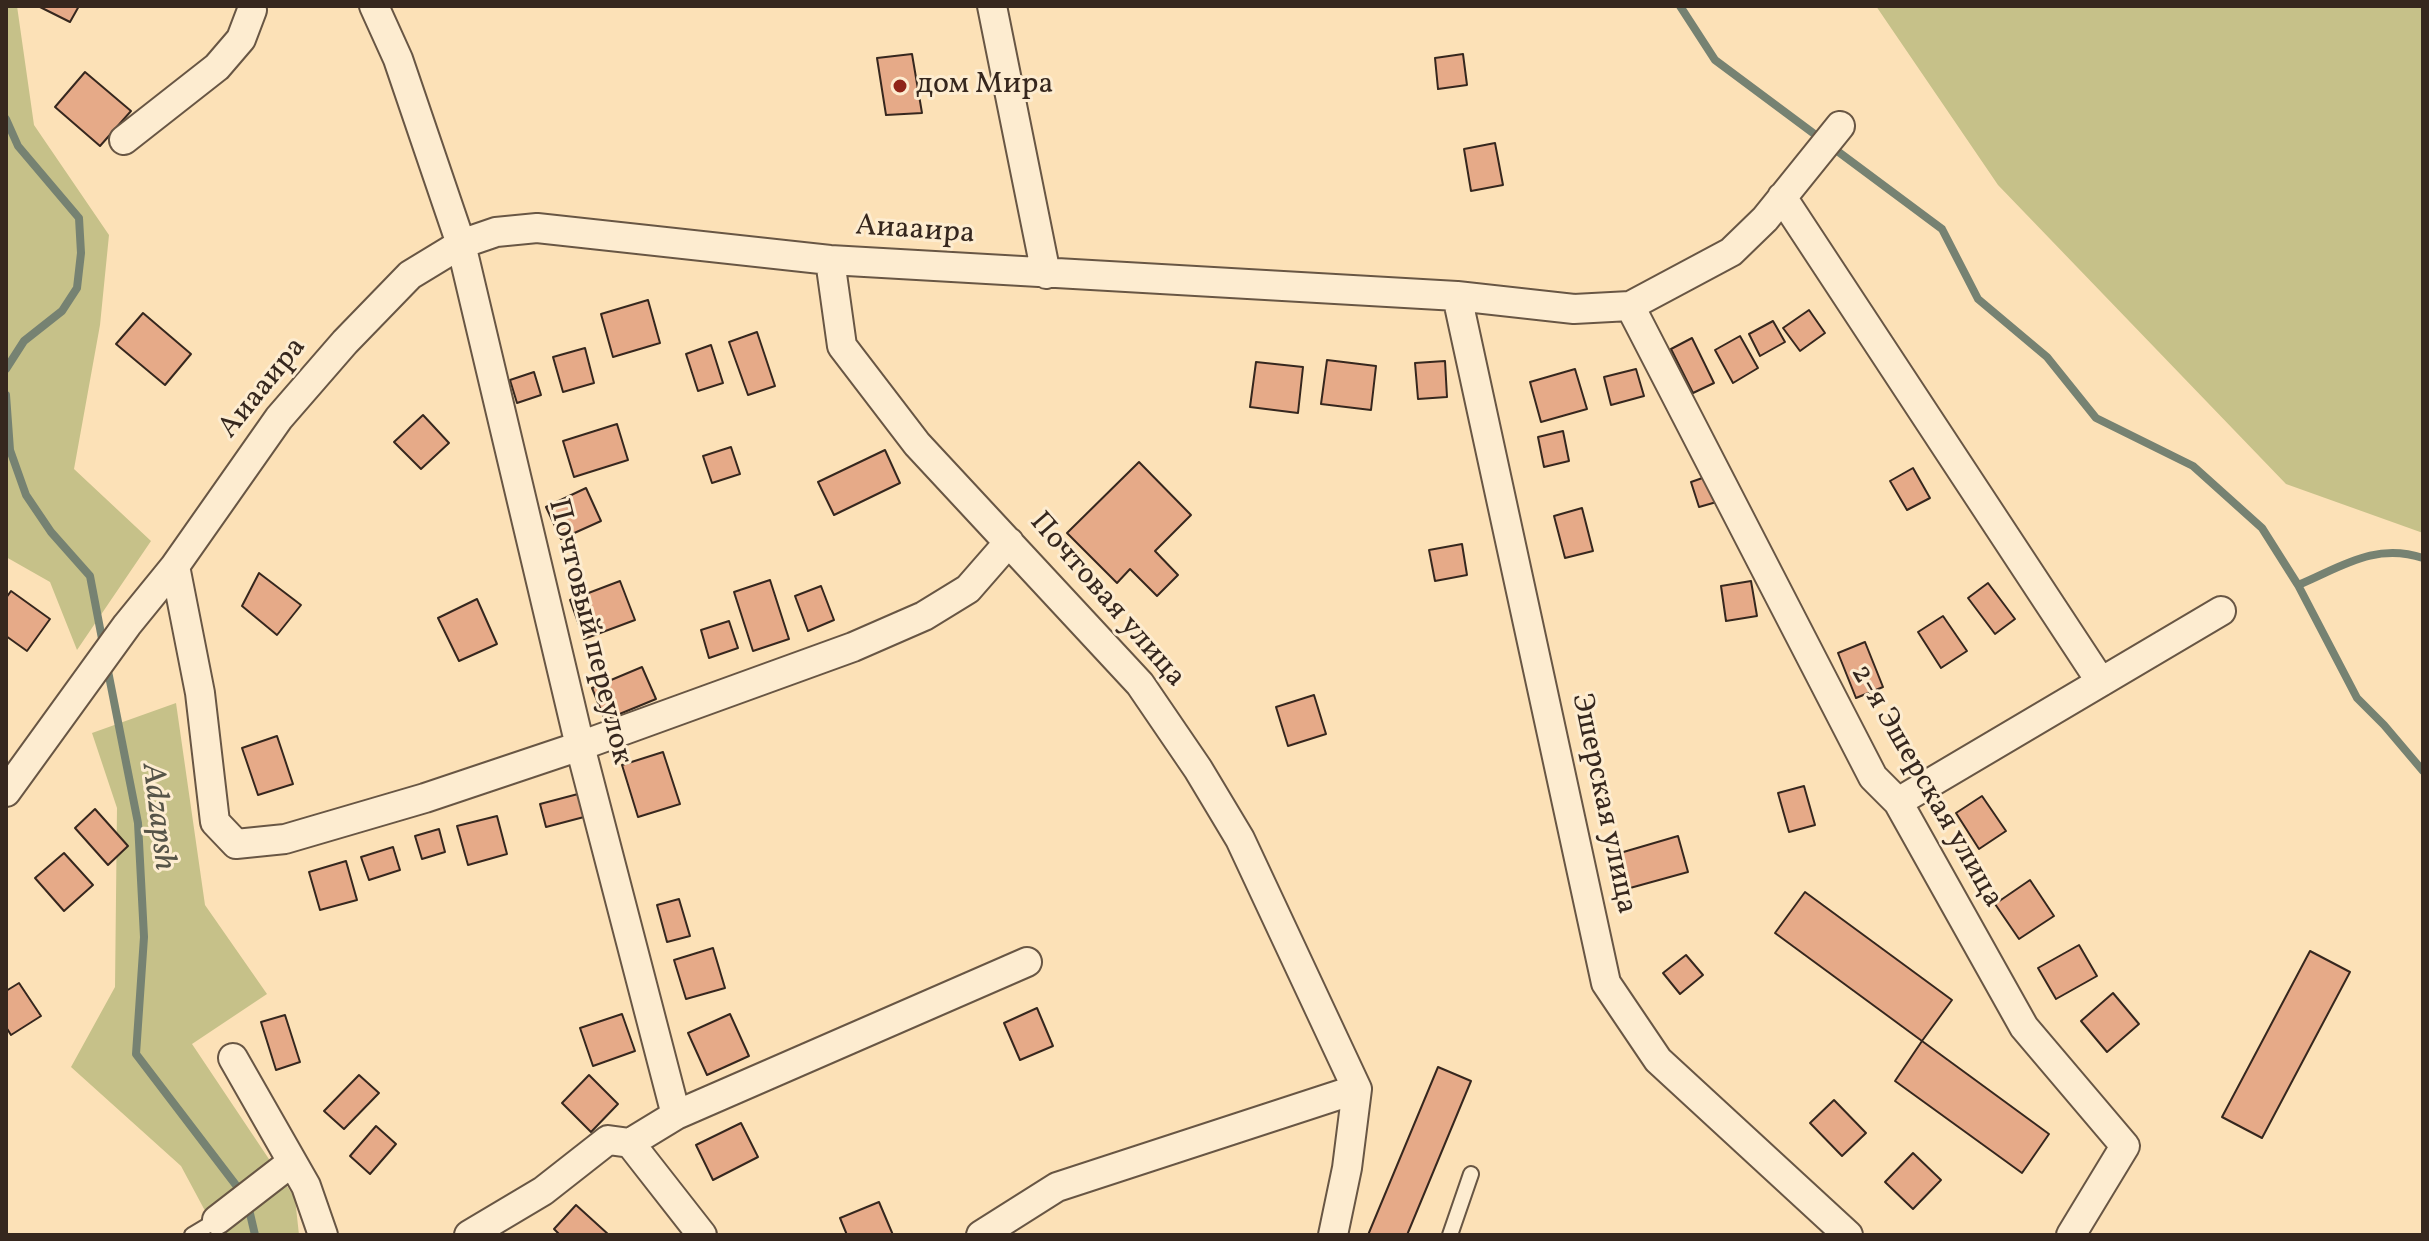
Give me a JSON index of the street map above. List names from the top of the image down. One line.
{"streets":{"street":["Аиааира","Почтовая улица","Почтовый переулок","2-я Эшерская улица","Эшерская улица"]},"crossings":[["Аиааира","Почтовая улица"],["Аиааира","Почтовый переулок"],["Аиааира","2-я Эшерская улица"],["Аиааира","Эшерская улица"]],"water":["Adzapsh"],"places":["дом Мира"]}
